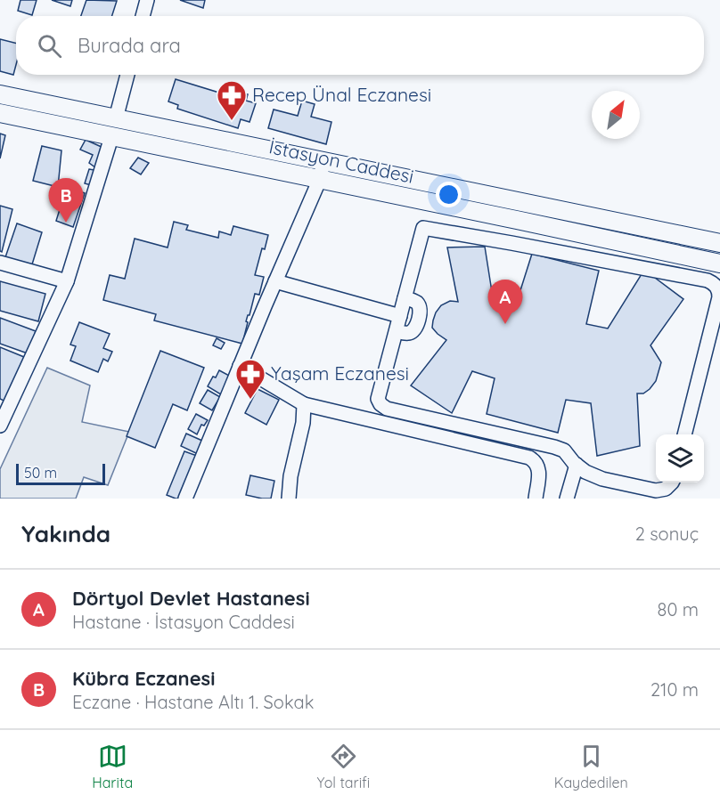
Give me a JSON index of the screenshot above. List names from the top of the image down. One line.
{"streets":{"main road":["İstasyon Caddesi"]},"places":{"pharmacy":["Recep Ünal Eczanesi","Yaşam Eczanesi"]},"scale_bar":"50 m","north":"top right","page":{"search":"Burada ara","pins":["B","A"],"scale":"50 m","heading":["Yakında","2 sonuç"],"list":[{"mark":"A","name":"Dörtyol Devlet Hastanesi","note":"Hastane · İstasyon Caddesi","value":"80 m"},{"mark":"B","name":"Kübra Eczanesi","note":"Eczane · Hastane Altı 1. Sokak","value":"210 m"}],"nav":["Harita","Yol tarifi","Kaydedilen"]}}
